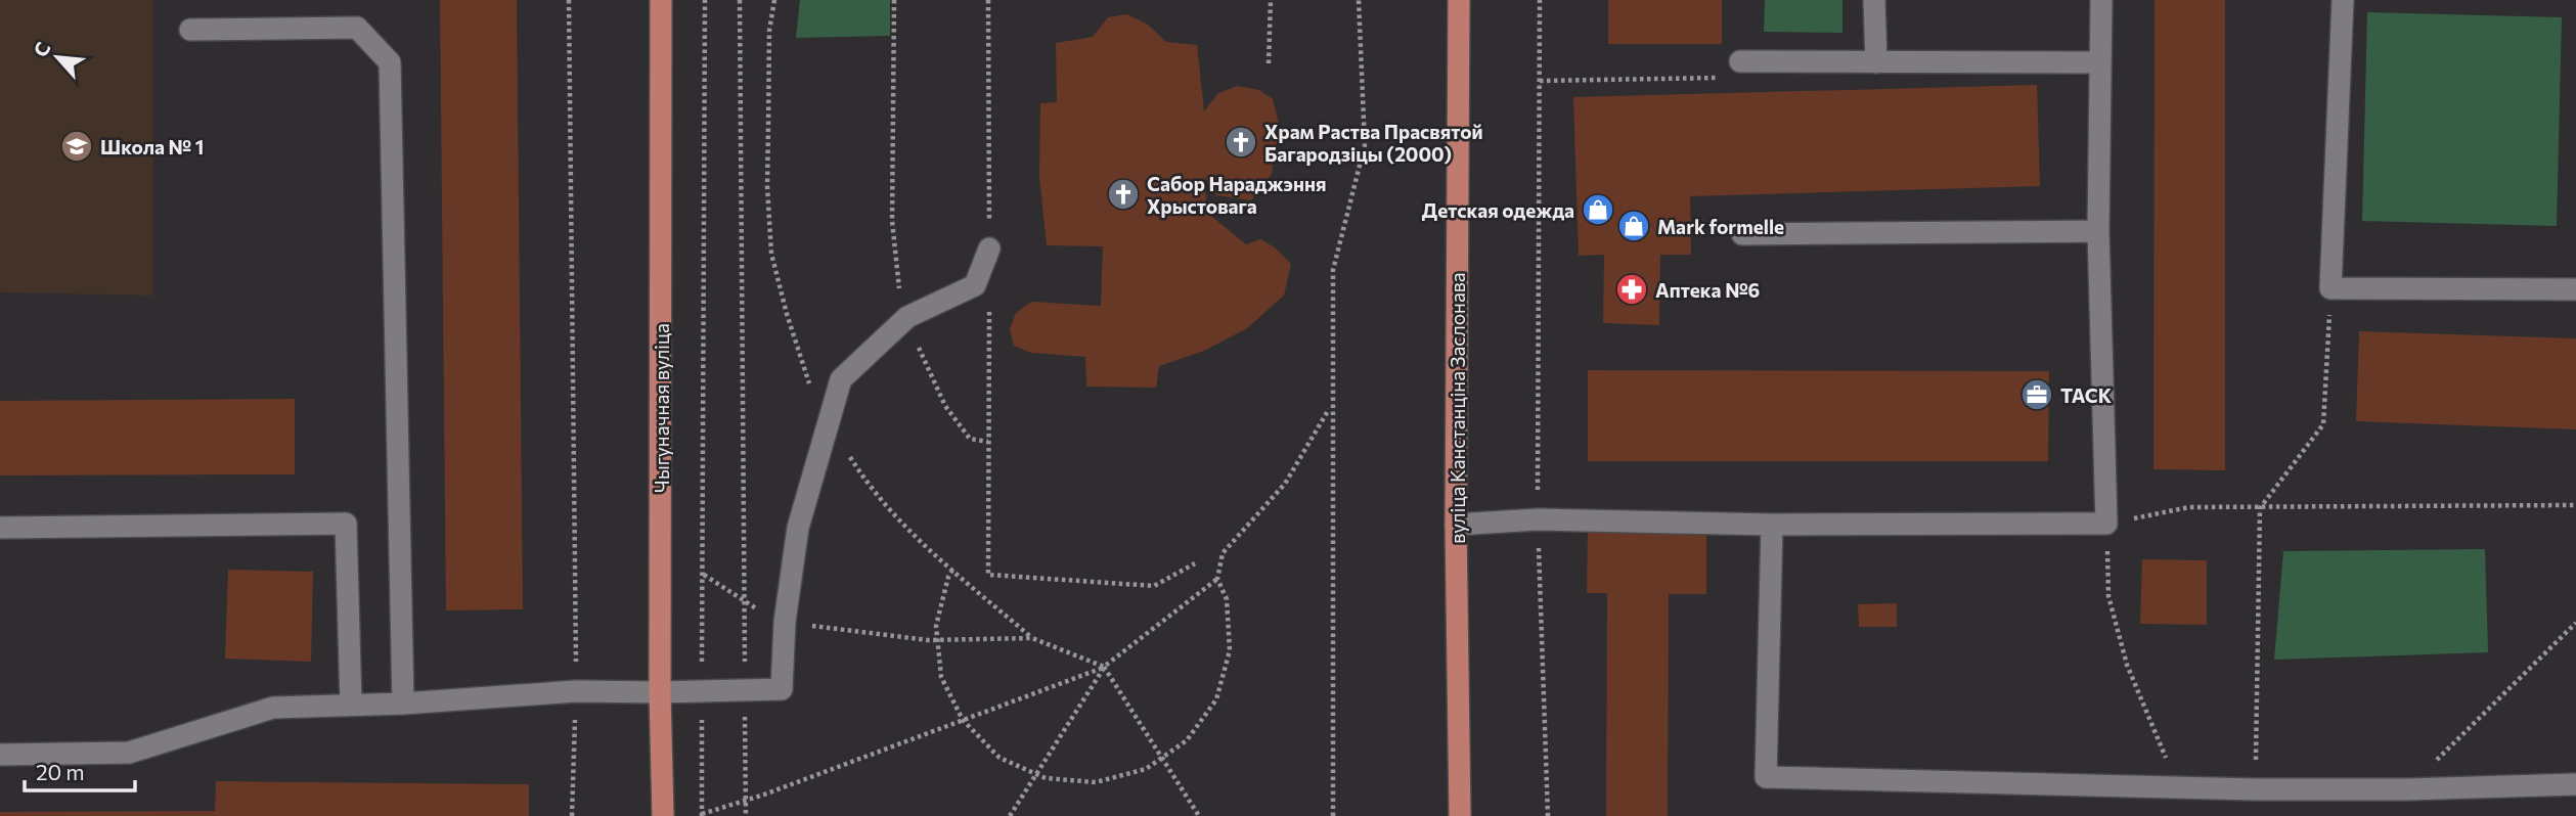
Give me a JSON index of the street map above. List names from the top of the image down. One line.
{"streets":{"main road":["Чыгуначная вуліца","вуліца Канстанціна Заслонава"]},"places":{"church":["Храм Раства Прасвятой Багародзіцы (2000)","Сабор Нараджэння Хрыстовага"],"school or university":["Школа № 1"],"shop":["Детская одежда","Mark formelle"],"pharmacy":["Аптека №6"],"office":["ТАСК"]},"scale_bar":"20 m","north":"top left"}
